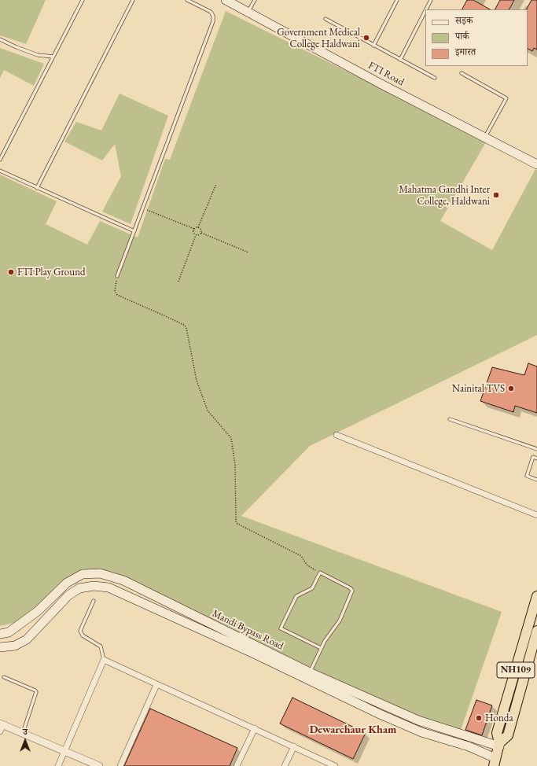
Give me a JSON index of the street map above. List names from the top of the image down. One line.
{"streets":{"highway":["NH109"],"main road":["FTI Road","Mandi Bypass Road"]},"crossings":[["Mandi Bypass Road","NH109"]],"districts":["Dewarchaur Kham"],"places":["Government Medical College Haldwani","Mahatma Gandhi Inter College, Haldwani","FTI Play Ground","Nainital TVS","Honda"],"legend":["सड़क","पार्क","इमारत"],"north":"top"}
